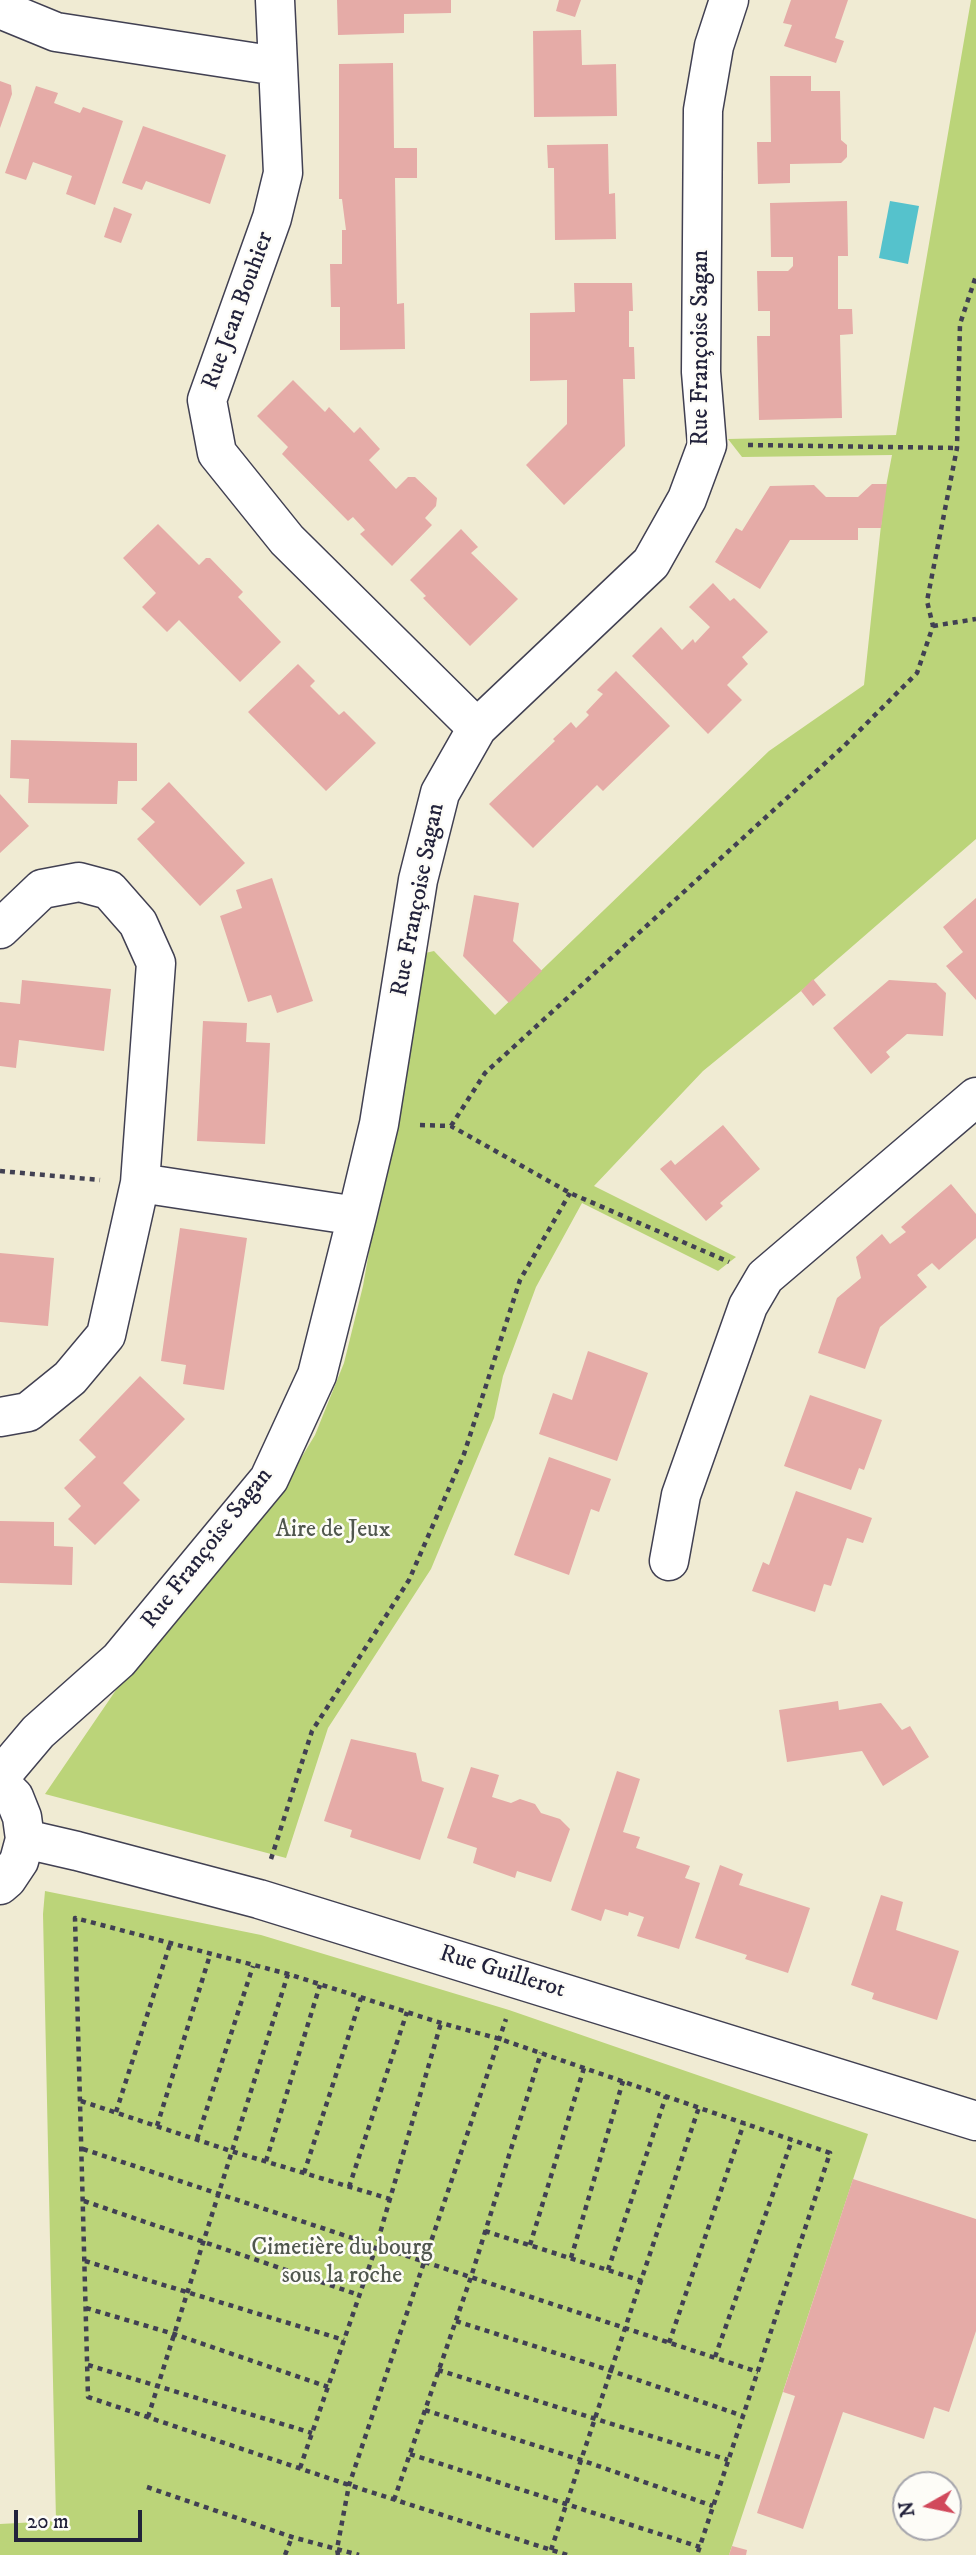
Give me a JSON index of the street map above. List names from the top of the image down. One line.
{"streets":{"street":["Rue Jean Bouhier","Rue Françoise Sagan","Rue Guillerot"]},"crossings":[["Rue Jean Bouhier","Rue Françoise Sagan"]],"parks":["Aire de Jeux","Cimetière du bourg sous la roche"],"scale_bar":"20 m","north":"left"}
